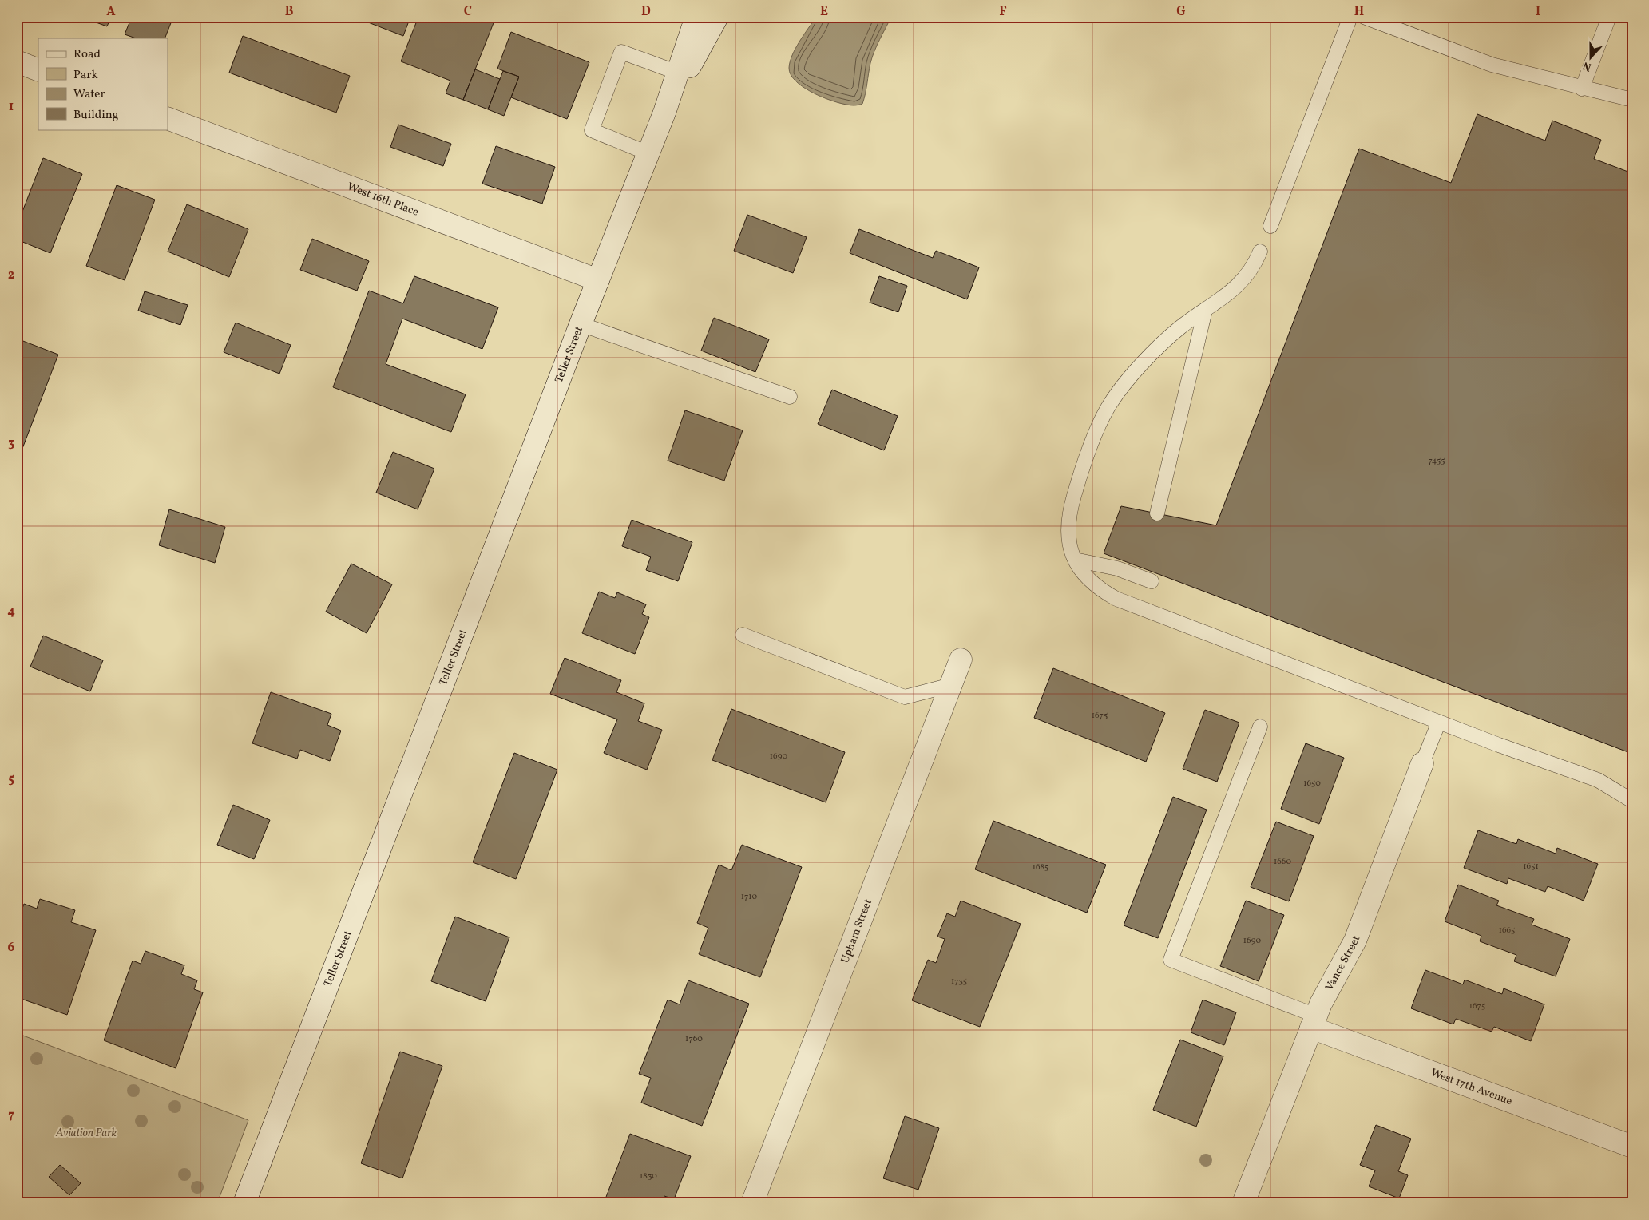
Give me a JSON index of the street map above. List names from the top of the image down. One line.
{"streets":{"street":["West 16th Place","Teller Street","Upham Street","Vance Street","West 17th Avenue"]},"crossings":[["West 16th Place","Teller Street"],["Vance Street","West 17th Avenue"]],"parks":["Aviation Park"],"house_numbers":["7455","1675","1690","1650","1660","1651","1685","1710","1665","1690","1735","1675","1760","1830"],"legend":["Road","Park","Water","Building"],"north":"bottom","grid":{"columns":["A","B","C","D","E","F","G","H","I"],"rows":["1","2","3","4","5","6","7"]}}
